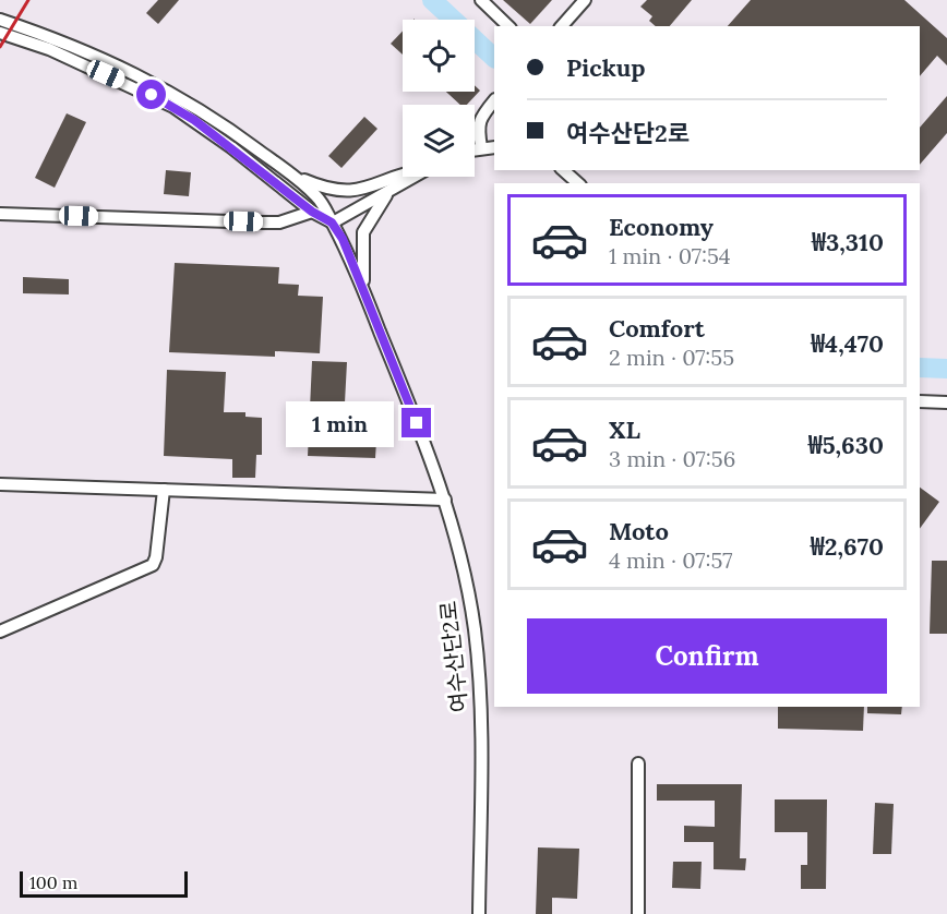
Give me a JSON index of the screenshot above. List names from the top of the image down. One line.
{"streets":{"street":["여수산단2로"]},"scale_bar":"100 m","page":{"banner":["Pickup","여수산단2로"],"list":[{"name":"Economy","note":"1 min · 07:54","value":"₩3,310"},{"name":"Comfort","note":"2 min · 07:55","value":"₩4,470"},{"name":"XL","note":"3 min · 07:56","value":"₩5,630"},{"name":"Moto","note":"4 min · 07:57","value":"₩2,670"}],"bubble":"1 min","buttons":"Confirm","scale":"100 m"}}
